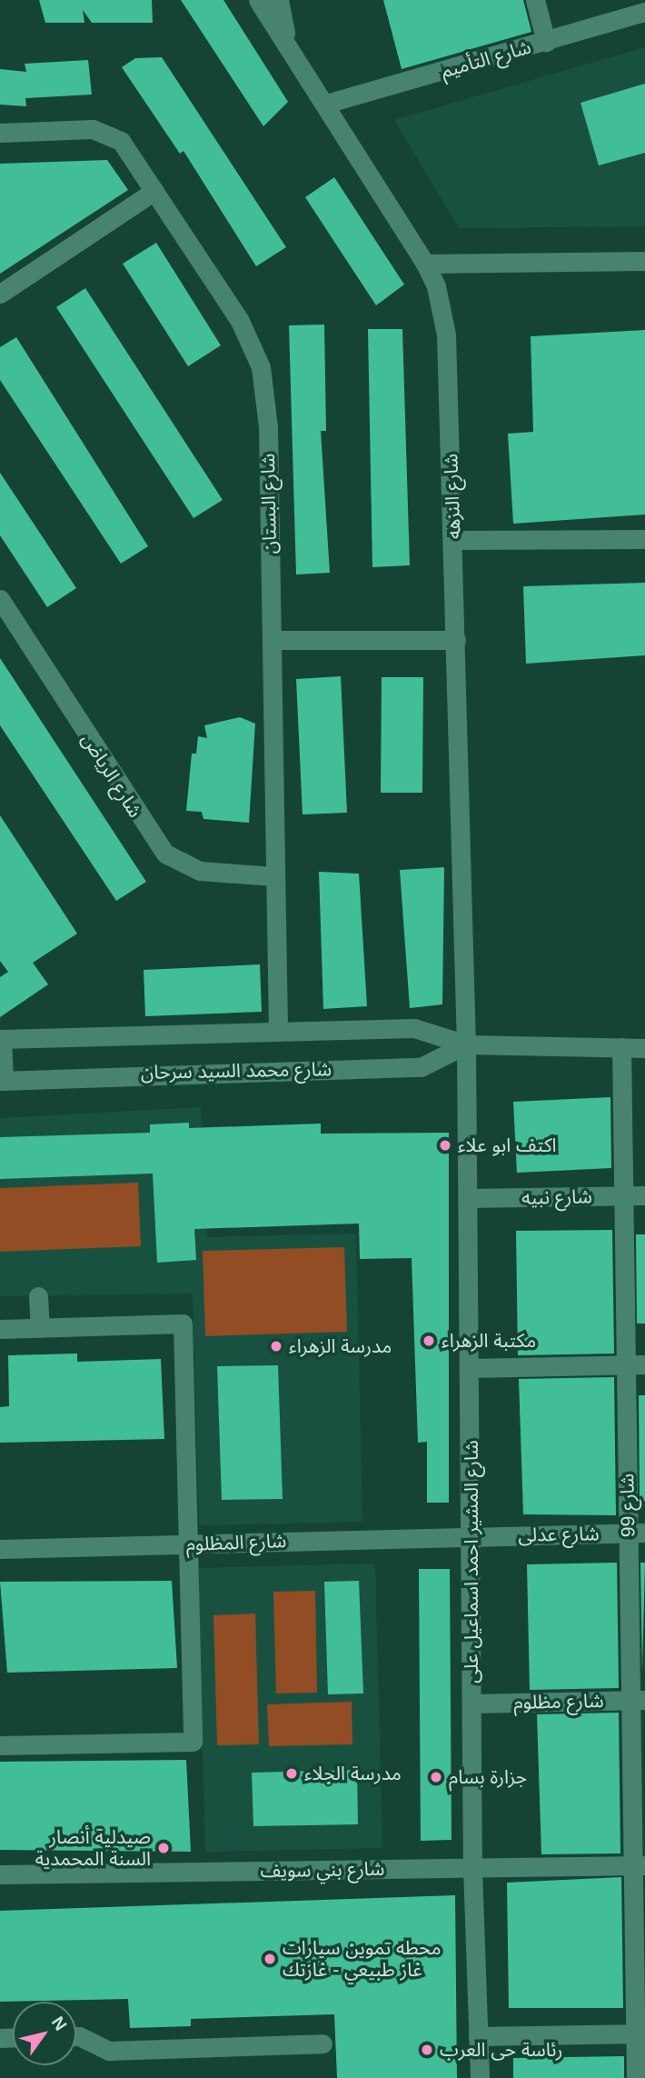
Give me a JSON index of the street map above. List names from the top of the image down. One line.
{"streets":{"street":["شارع التأميم","شارع النزهه","شارع البستان","شارع الرياض","شارع محمد السيد سرحان","شارع نبيه","شارع 99","شارع عدلى","شارع المظلوم","شارع المشير احمد اسماعيل على","شارع مظلوم","شارع بني سويف"]},"crossings":[["شارع التأميم","شارع النزهه"],["شارع النزهه","شارع محمد السيد سرحان"],["شارع النزهه","شارع المشير احمد اسماعيل على"],["شارع البستان","شارع الرياض"],["شارع البستان","شارع محمد السيد سرحان"],["شارع محمد السيد سرحان","شارع 99"],["شارع محمد السيد سرحان","شارع المشير احمد اسماعيل على"],["شارع نبيه","شارع 99"],["شارع نبيه","شارع المشير احمد اسماعيل على"],["شارع 99","شارع عدلى"],["شارع 99","شارع مظلوم"],["شارع 99","شارع بني سويف"],["شارع عدلى","شارع المظلوم"],["شارع عدلى","شارع المشير احمد اسماعيل على"],["شارع المظلوم","شارع المشير احمد اسماعيل على"],["شارع المشير احمد اسماعيل على","شارع مظلوم"],["شارع المشير احمد اسماعيل على","شارع بني سويف"]],"places":["اكتف ابو علاء","مكتبة الزهراء","مدرسة الزهراء","مدرسة الجلاء","جزارة بسام","صيدلية أنصار السنة المحمدية","محطه تموين سيارات غاز طبيعي - غازتك","رئاسة حى العرب"],"north":"top right"}
